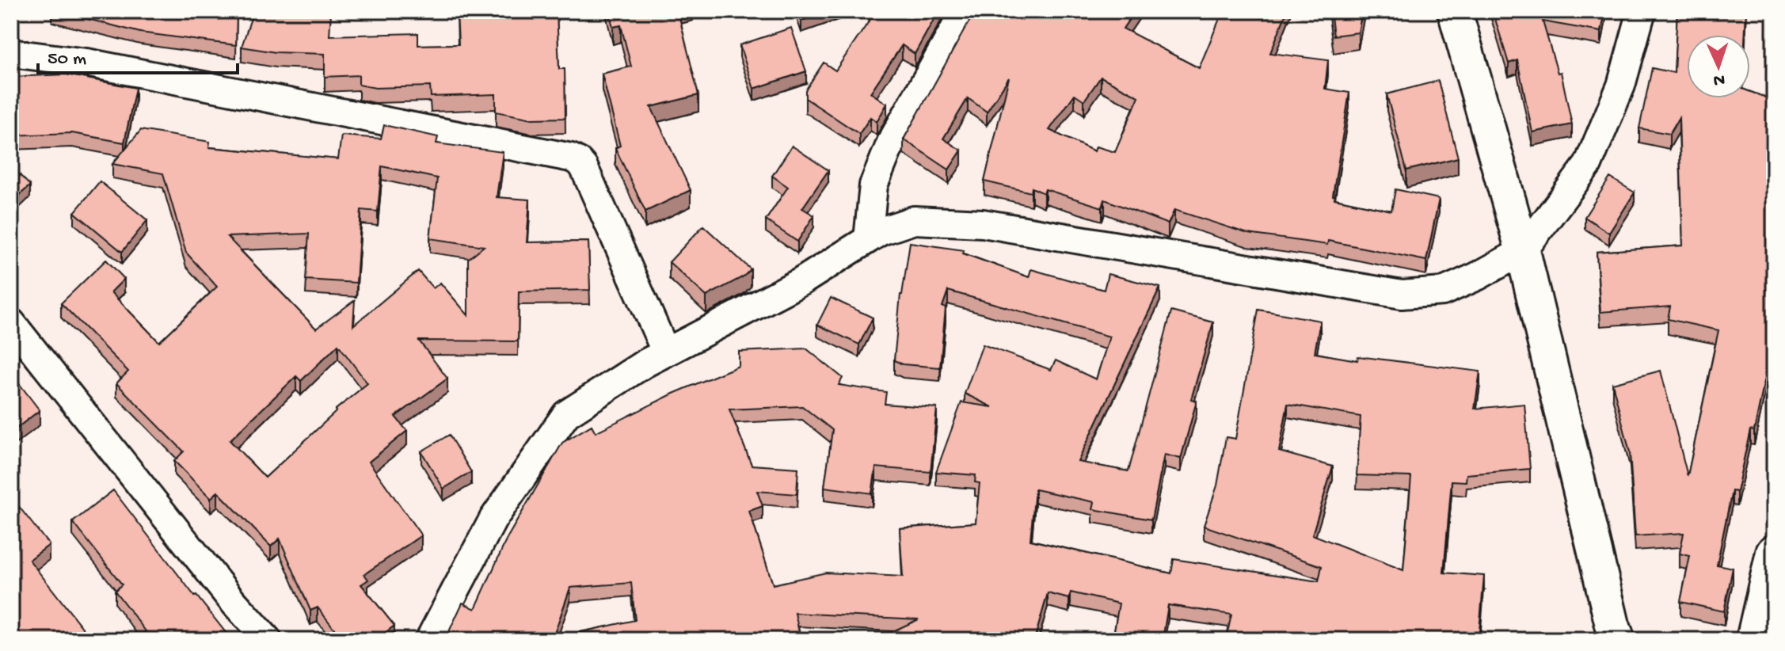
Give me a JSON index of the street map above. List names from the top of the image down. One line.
{"scale_bar":"50 m","north":"bottom"}
